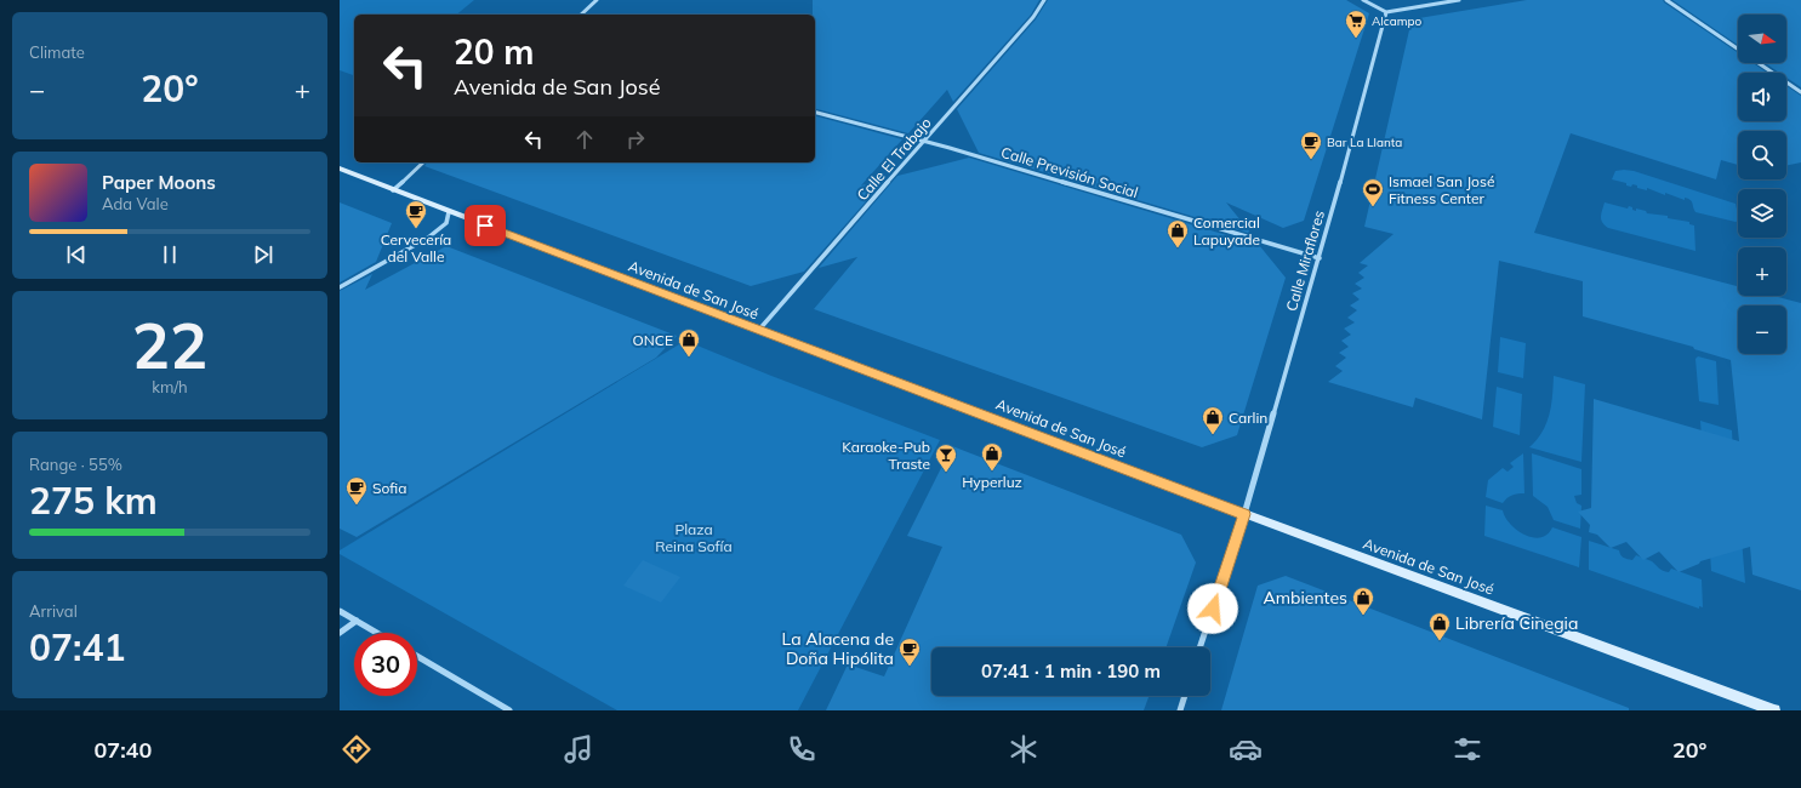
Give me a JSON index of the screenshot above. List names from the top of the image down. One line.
{"streets":{"main road":["Avenida de San José"],"street":["Calle El Trabajo","Calle Previsión Social","Calle Miraflores"]},"crossings":[["Calle El Trabajo","Calle Previsión Social"],["Calle El Trabajo","Avenida de San José"],["Calle Previsión Social","Calle Miraflores"],["Calle Miraflores","Avenida de San José"]],"parks":["Plaza Reina Sofía"],"places":{"supermarket":["Alcampo"],"cafe":["Bar La Llanta","Cervecería del Valle","Sofia","La Alacena de Doña Hipólita"],"sports":["Ismael San José Fitness Center"],"shop":["Comercial Lapuyade","ONCE","Carlin","Hyperluz","Ambientes","Librería Cinegia"],"bar":["Karaoke-Pub Traste"]},"north":"right","page":{"tile":["Climate",["22","km/h"],["Range · 55%","275 km"],["Arrival","07:41"]],"map_buttons":["+","−"],"turn":["20 m","Avenida de San José"],"heat":["−","20°","+"],"song":["Paper Moons","Ada Vale"],"limit":"30","trip":"07:41 · 1 min · 190 m","tabs":["07:40","20°"]}}
